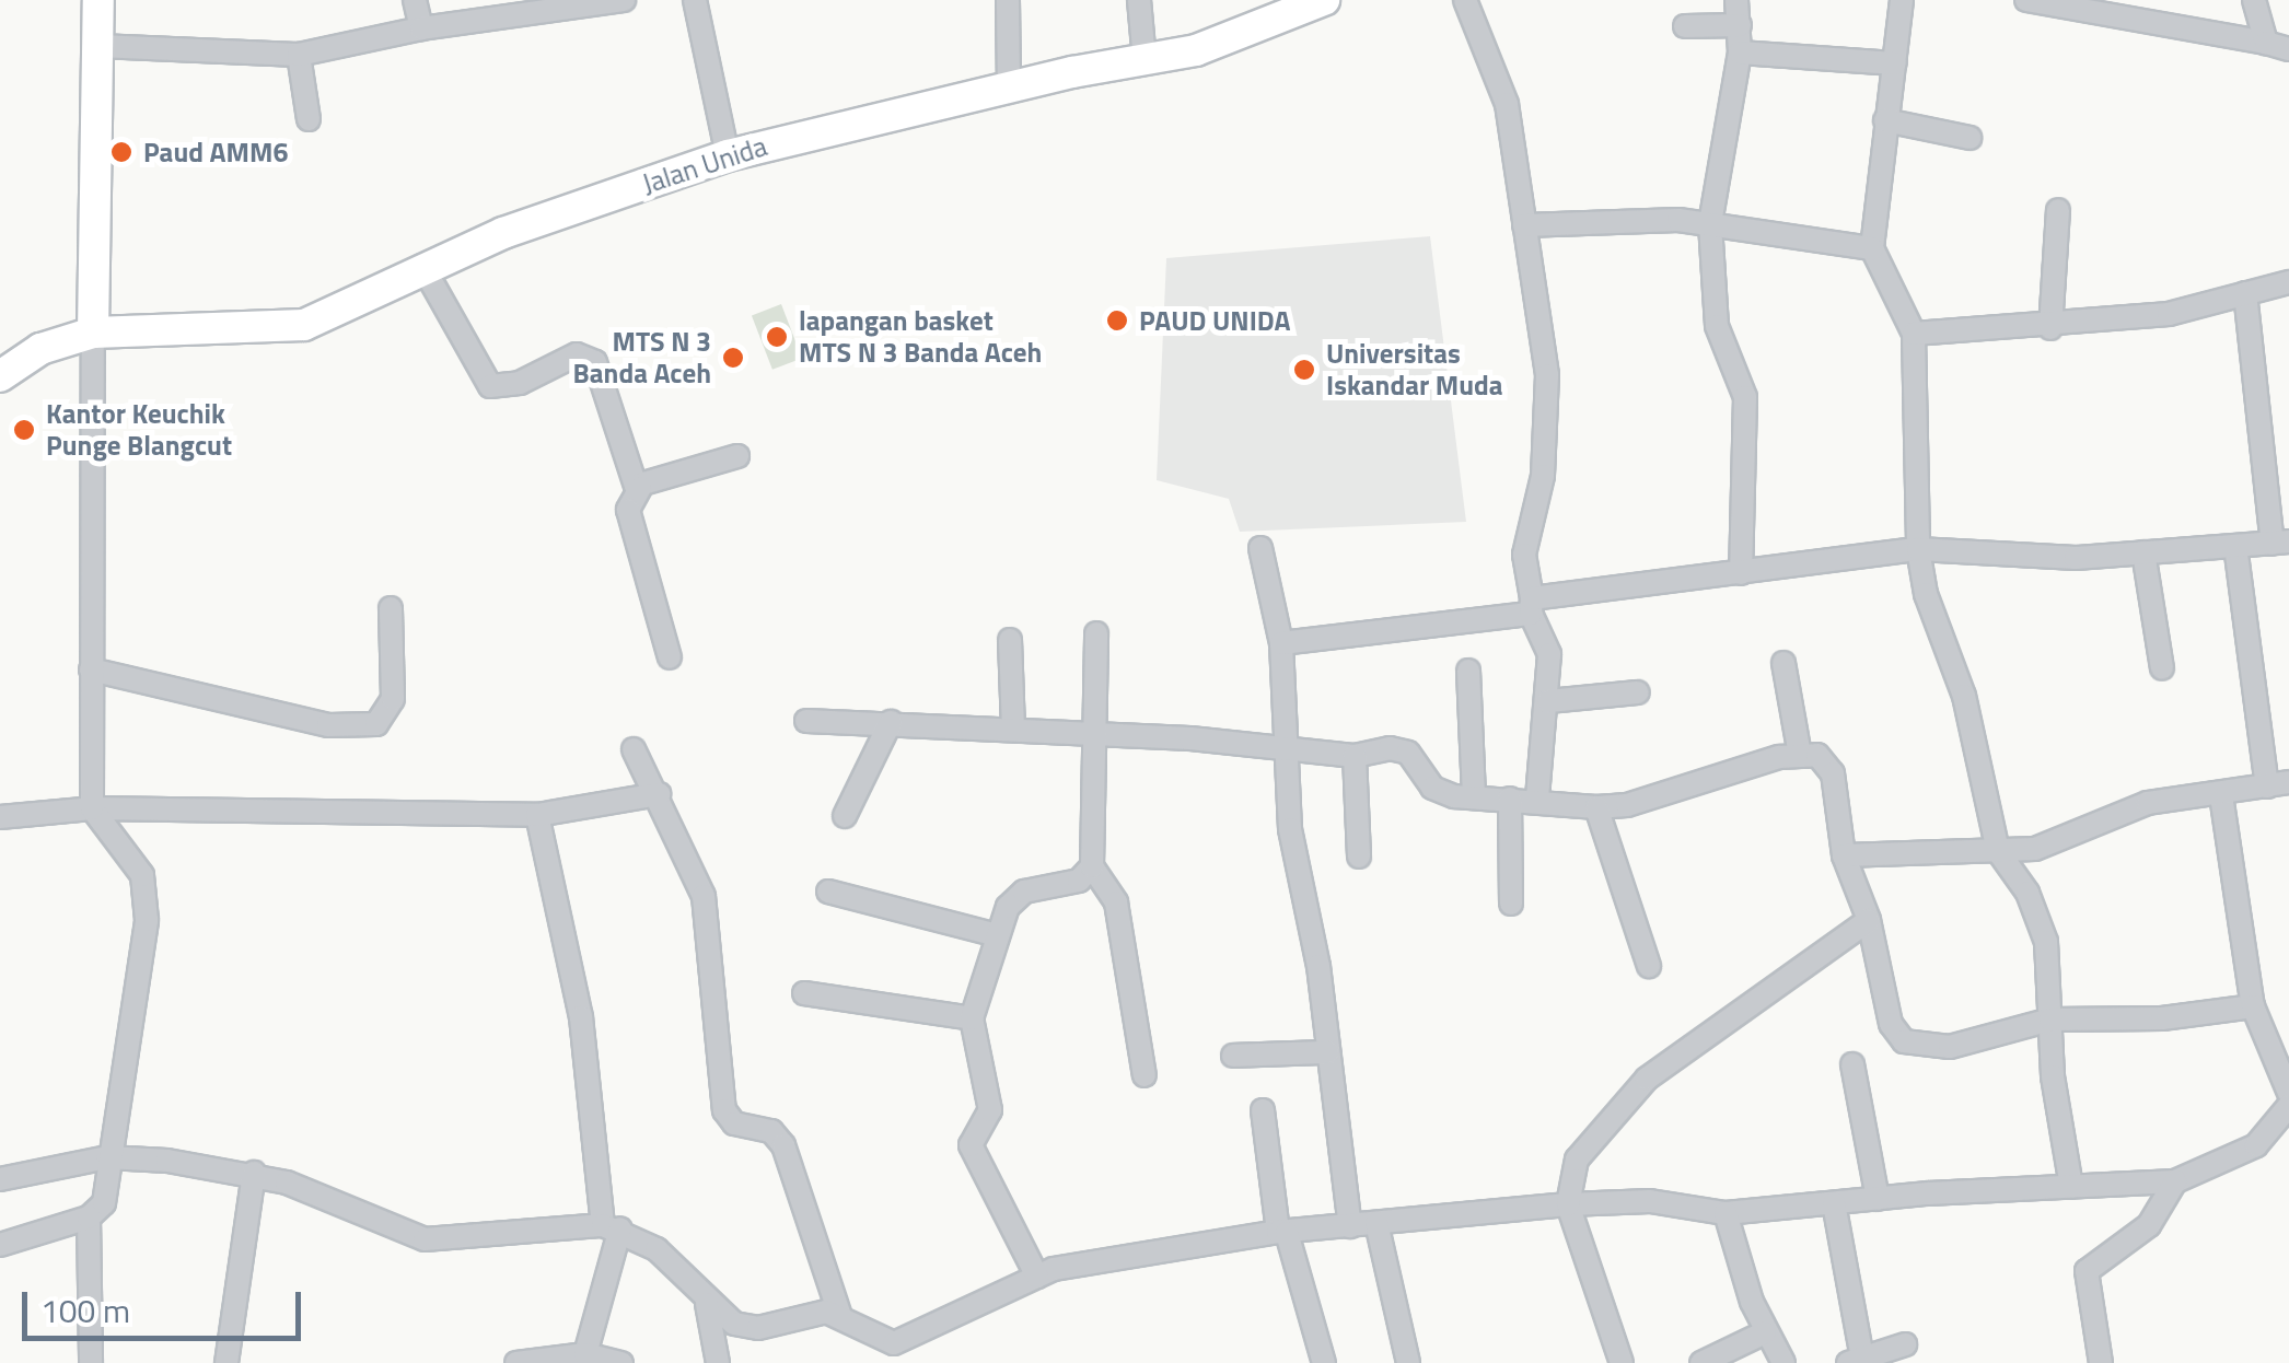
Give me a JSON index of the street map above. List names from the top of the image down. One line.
{"streets":{"street":["Jalan Unida"]},"places":["Paud AMM6","PAUD UNIDA","lapangan basket MTS N 3 Banda Aceh","MTS N 3 Banda Aceh","Universitas Iskandar Muda","Kantor Keuchik Punge Blangcut"],"scale_bar":"100 m"}
